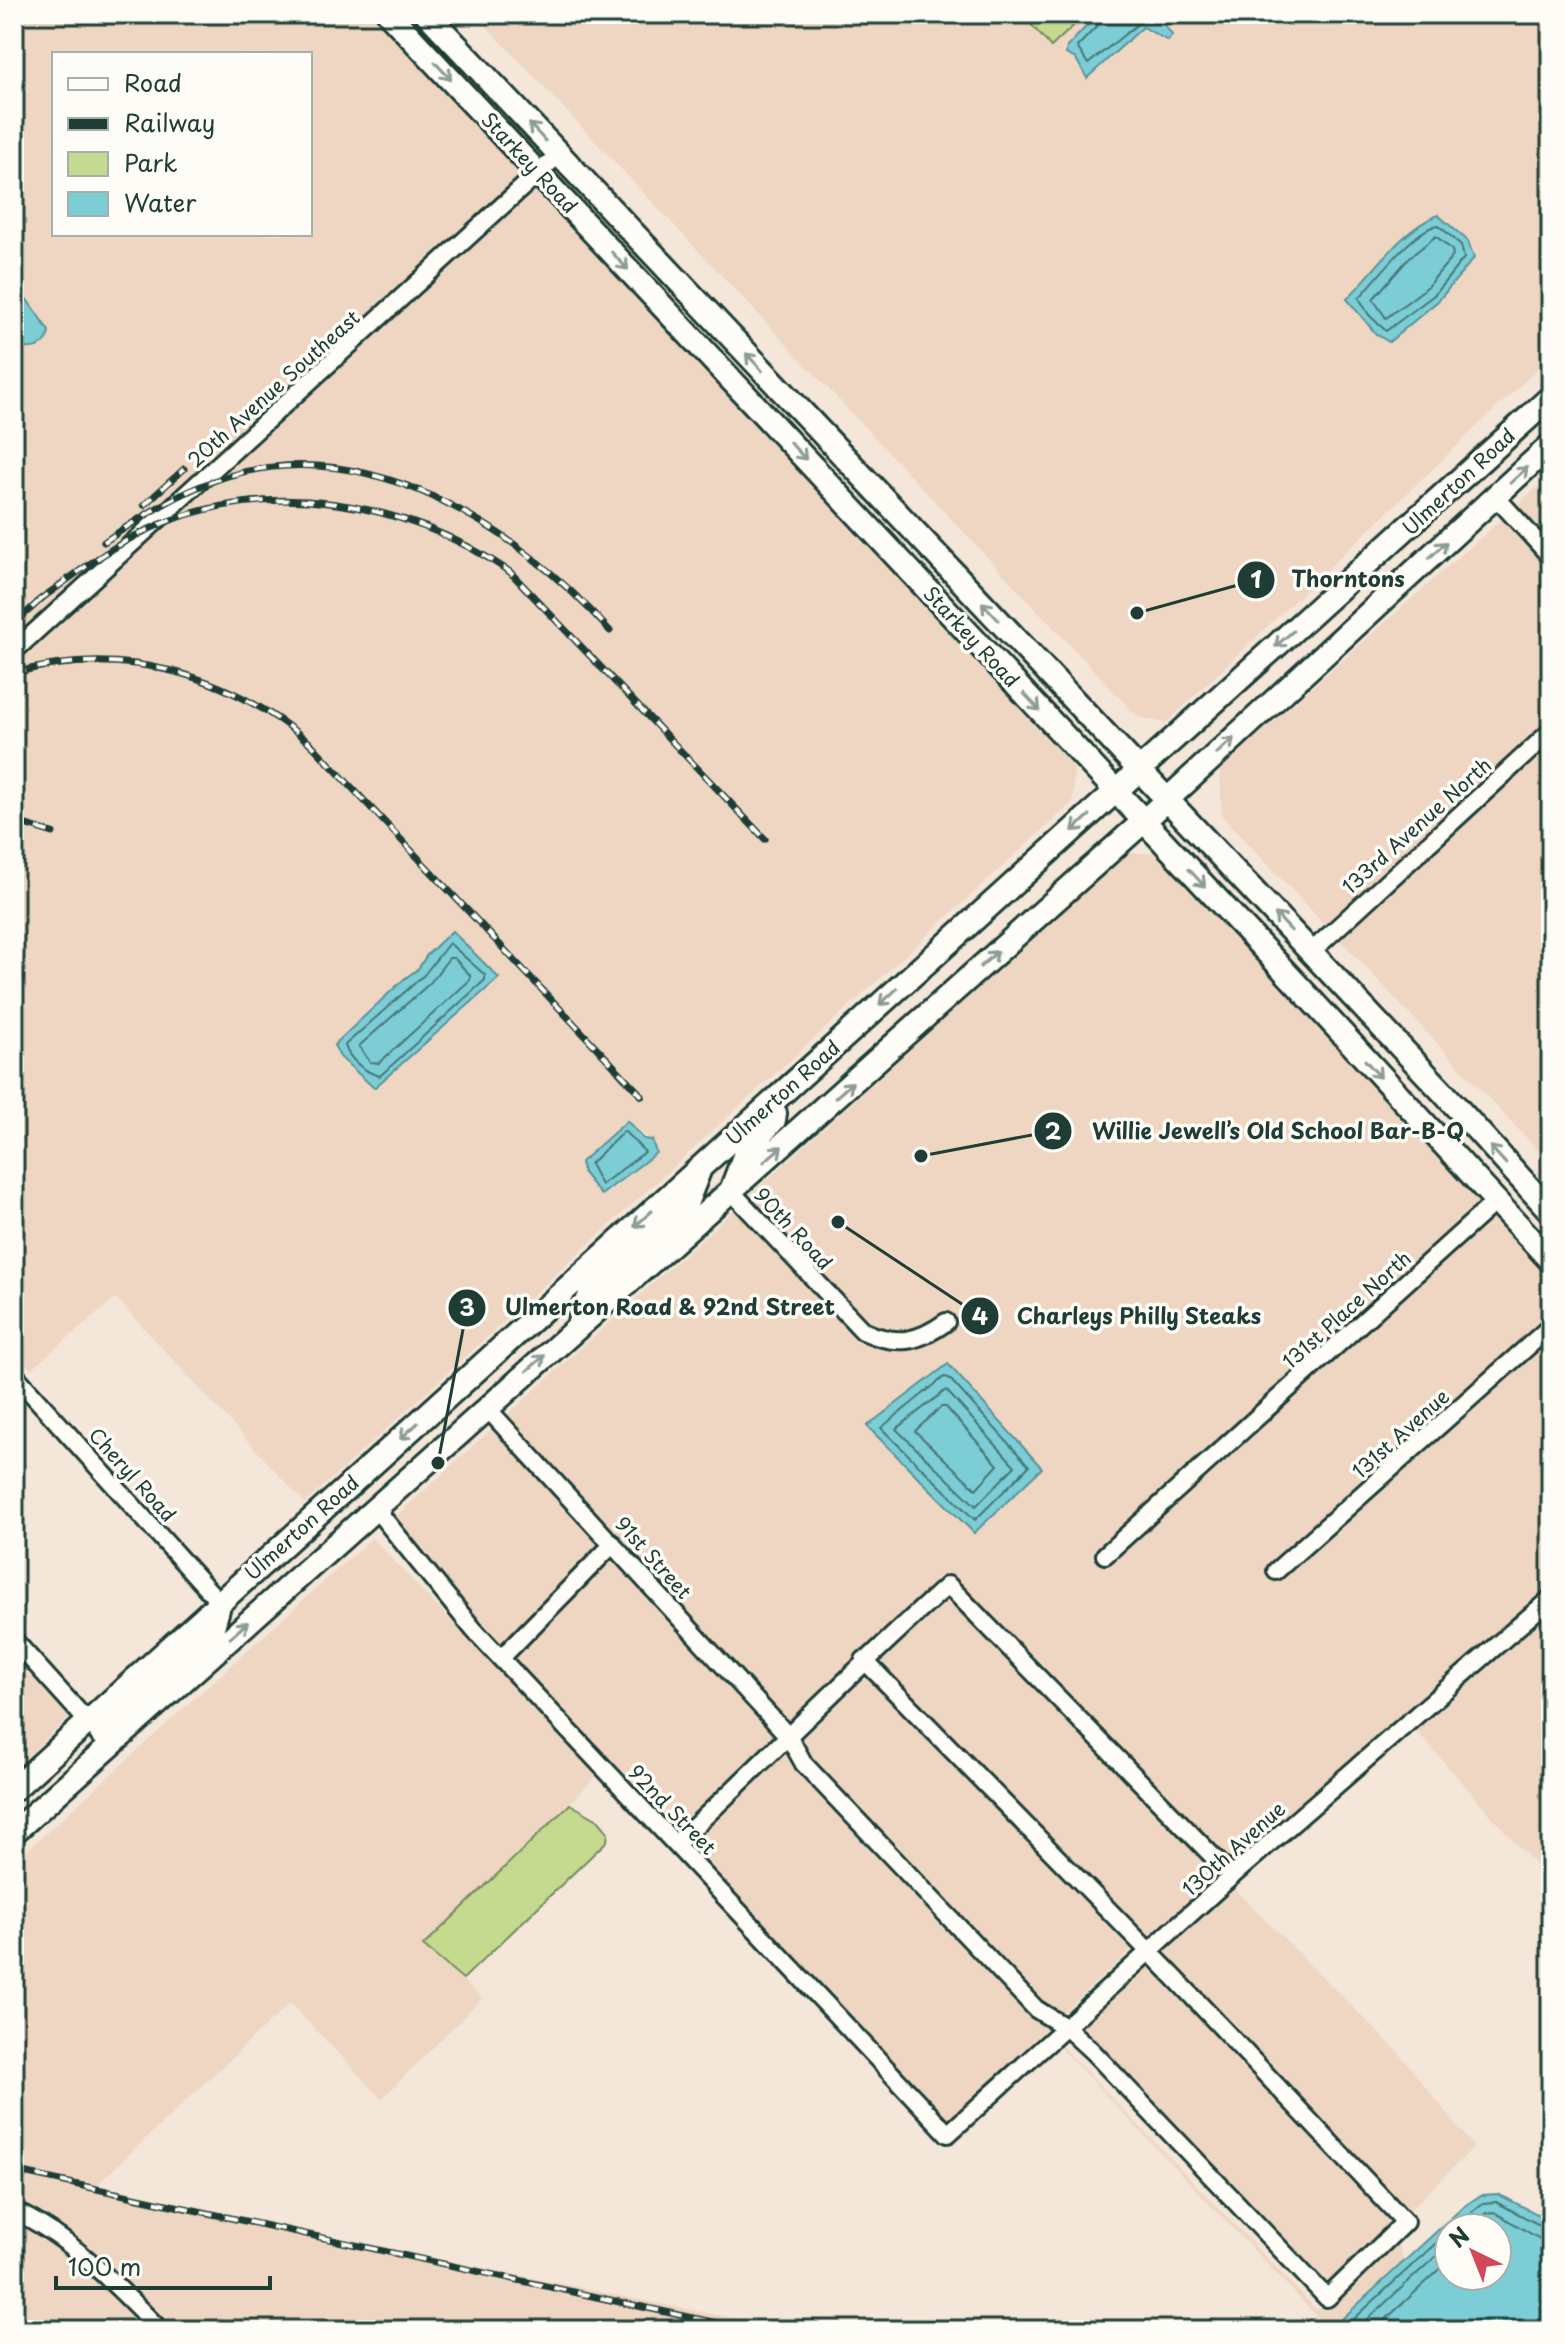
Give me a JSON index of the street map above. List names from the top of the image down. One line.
{"streets":{"main road":["Starkey Road","Ulmerton Road"],"street":["20th Avenue Southeast","133rd Avenue North","90th Road","131st Place North","131st Avenue","Cheryl Road","91st Street","92nd Street","130th Avenue"]},"crossings":[["Starkey Road","20th Avenue Southeast"],["Starkey Road","Ulmerton Road"],["Starkey Road","133rd Avenue North"],["Starkey Road","131st Place North"],["Ulmerton Road","90th Road"],["Ulmerton Road","Cheryl Road"],["Ulmerton Road","91st Street"],["Ulmerton Road","92nd Street"],["91st Street","130th Avenue"],["92nd Street","130th Avenue"]],"places":["Thorntons","Willie Jewell’s Old School Bar-B-Q","Charleys Philly Steaks","Ulmerton Road & 92nd Street"],"legend":["Road","Railway","Park","Water"],"scale_bar":"100 m","north":"top left"}
